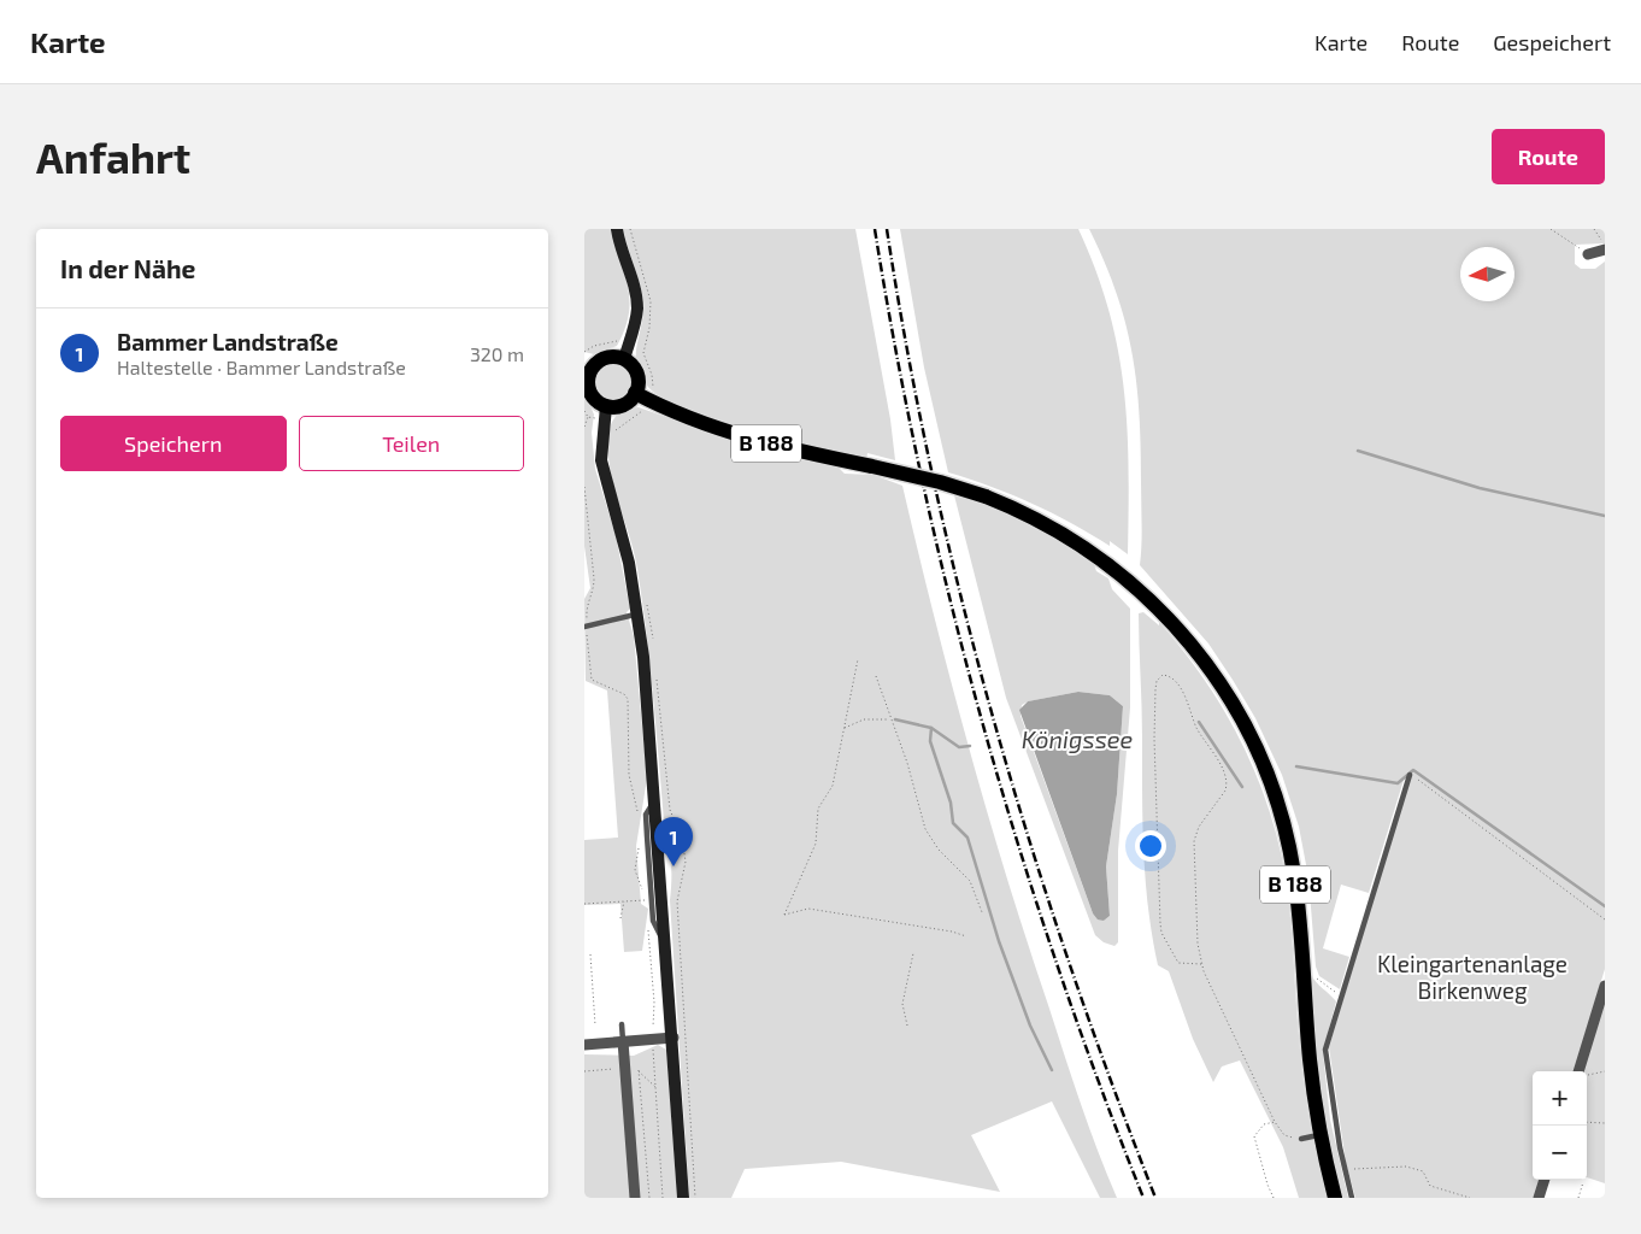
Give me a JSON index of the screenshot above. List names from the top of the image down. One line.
{"streets":{"main road":["B 188"]},"water":["Königssee"],"parks":["Kleingartenanlage Birkenweg"],"north":"left","page":{"header":"Karte","nav":["Karte","Route","Gespeichert"],"buttons":["Route",["Speichern","Teilen"]],"title":"Anfahrt","heading":"In der Nähe","list":[{"mark":"1","name":"Bammer Landstraße","note":"Haltestelle · Bammer Landstraße","value":"320 m"}],"pins":"1","map_buttons":["+","−"]}}
